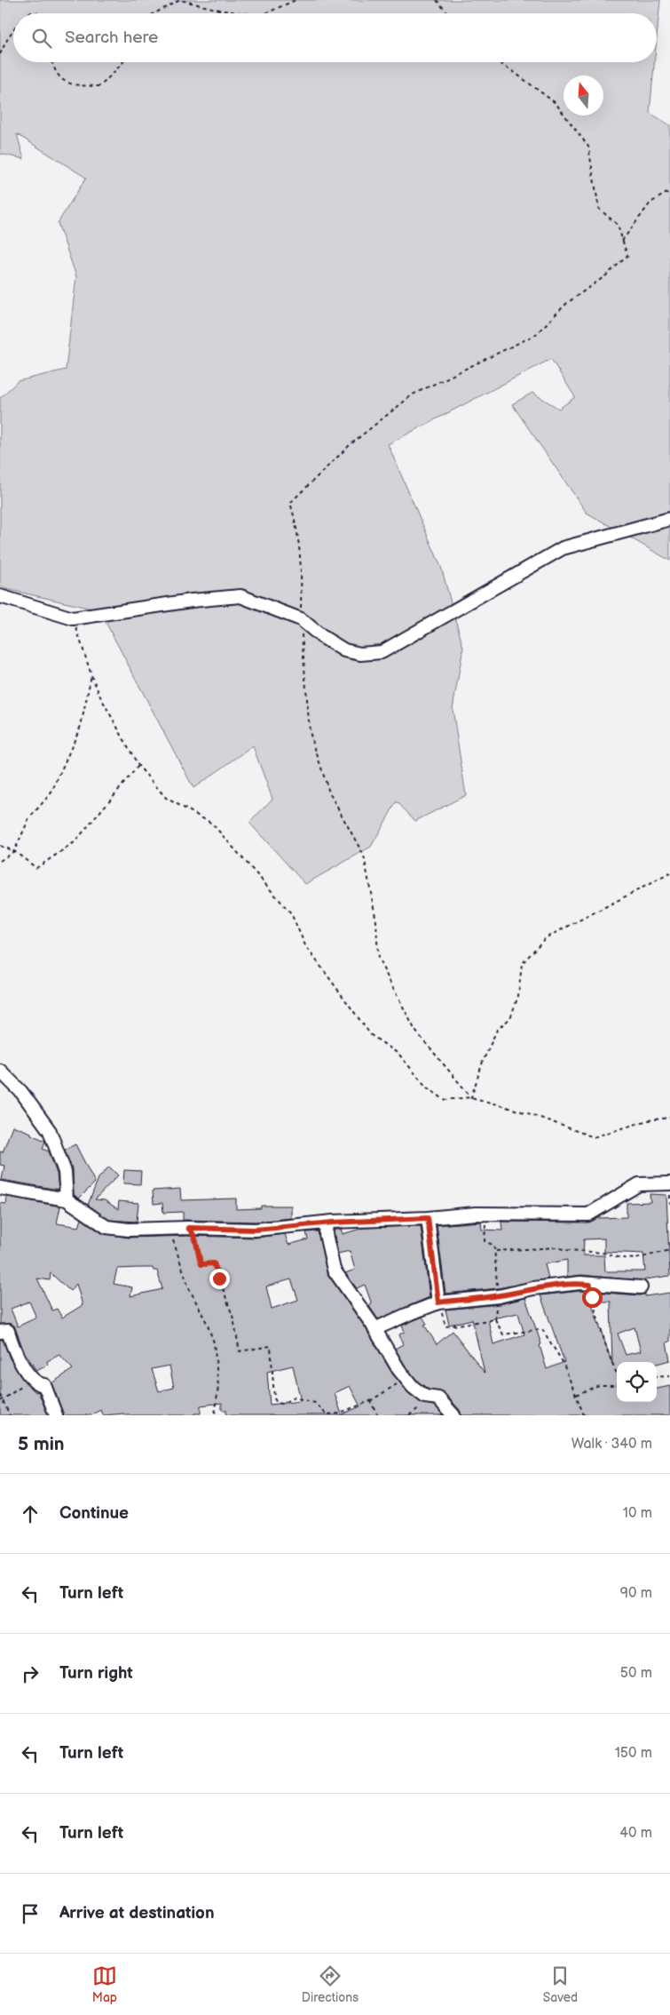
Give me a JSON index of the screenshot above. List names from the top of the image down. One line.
{"north":"top","page":{"search":"Search here","heading":["5 min","Walk · 340 m"],"list":[["Continue","10 m"],["Turn left","90 m"],["Turn right","50 m"],["Turn left","150 m"],["Turn left","40 m"],"Arrive at destination"],"nav":["Map","Directions","Saved"]}}
